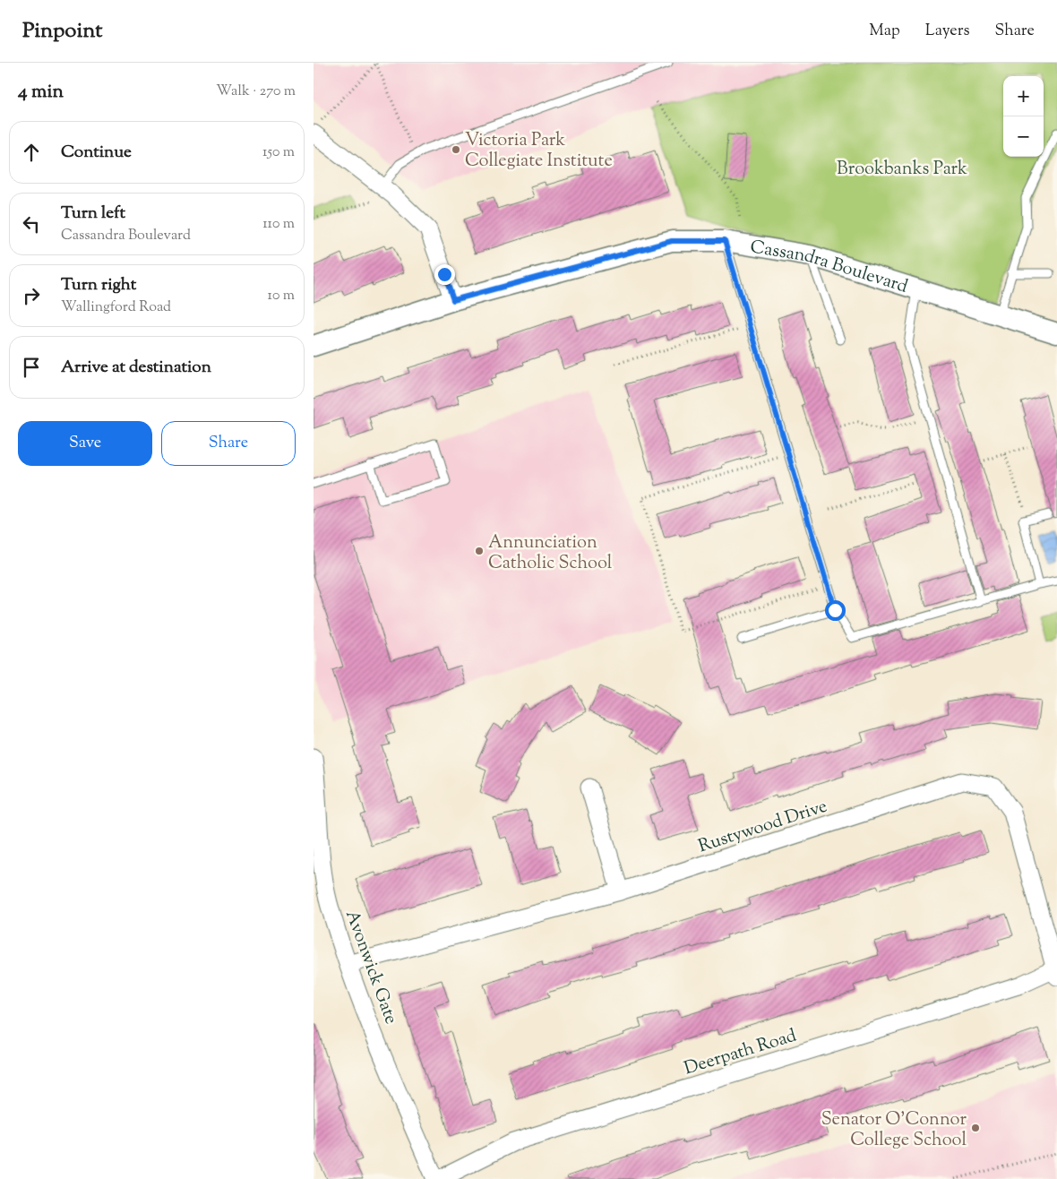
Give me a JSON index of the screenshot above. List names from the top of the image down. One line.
{"streets":{"street":["Cassandra Boulevard","Rustywood Drive","Avonwick Gate","Deerpath Road"]},"crossings":[["Rustywood Drive","Avonwick Gate"],["Rustywood Drive","Deerpath Road"]],"parks":["Brookbanks Park"],"places":["Victoria Park Collegiate Institute","Annunciation Catholic School","Senator O'Connor College School"],"page":{"header":"Pinpoint","nav":["Map","Layers","Share"],"heading":["4 min","Walk · 270 m"],"map_buttons":["+","−"],"list":[["Continue","150 m"],["Turn left","Cassandra Boulevard","110 m"],["Turn right","Wallingford Road","10 m"],"Arrive at destination"],"buttons":["Save","Share"]}}
